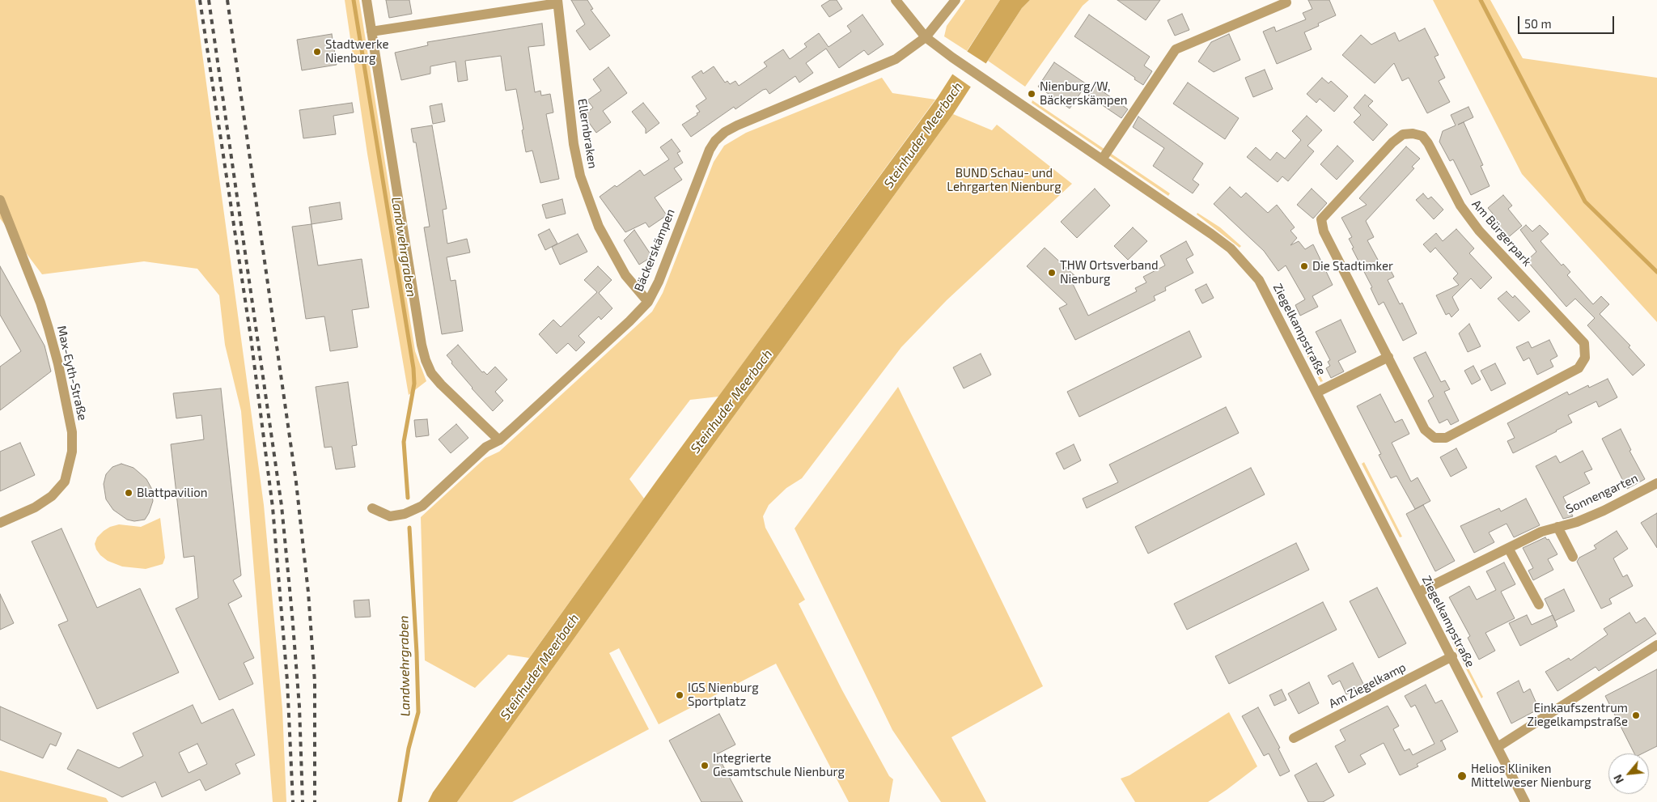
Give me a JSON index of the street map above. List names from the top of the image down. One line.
{"streets":{"street":["Ellernbraken","Am Bürgerpark","Bäckerskämpen","Ziegelkampstraße","Max-Eyth-Straße","Sonnengarten","Am Ziegelkamp"]},"crossings":[["Ellernbraken","Bäckerskämpen"],["Bäckerskämpen","Ziegelkampstraße"],["Ziegelkampstraße","Sonnengarten"],["Ziegelkampstraße","Am Ziegelkamp"]],"water":["Steinhuder Meerbach","Landwehrgraben"],"parks":["BUND Schau- und Lehrgarten Nienburg"],"places":["Stadtwerke Nienburg","Nienburg/W, Bäckerskämpen","Die Stadtimker","THW Ortsverband Nienburg","Blattpavilion","IGS Nienburg Sportplatz","Einkaufszentrum Ziegelkampstraße","Integrierte Gesamtschule Nienburg","Helios Kliniken Mittelweser Nienburg"],"scale_bar":"50 m","north":"bottom left"}
